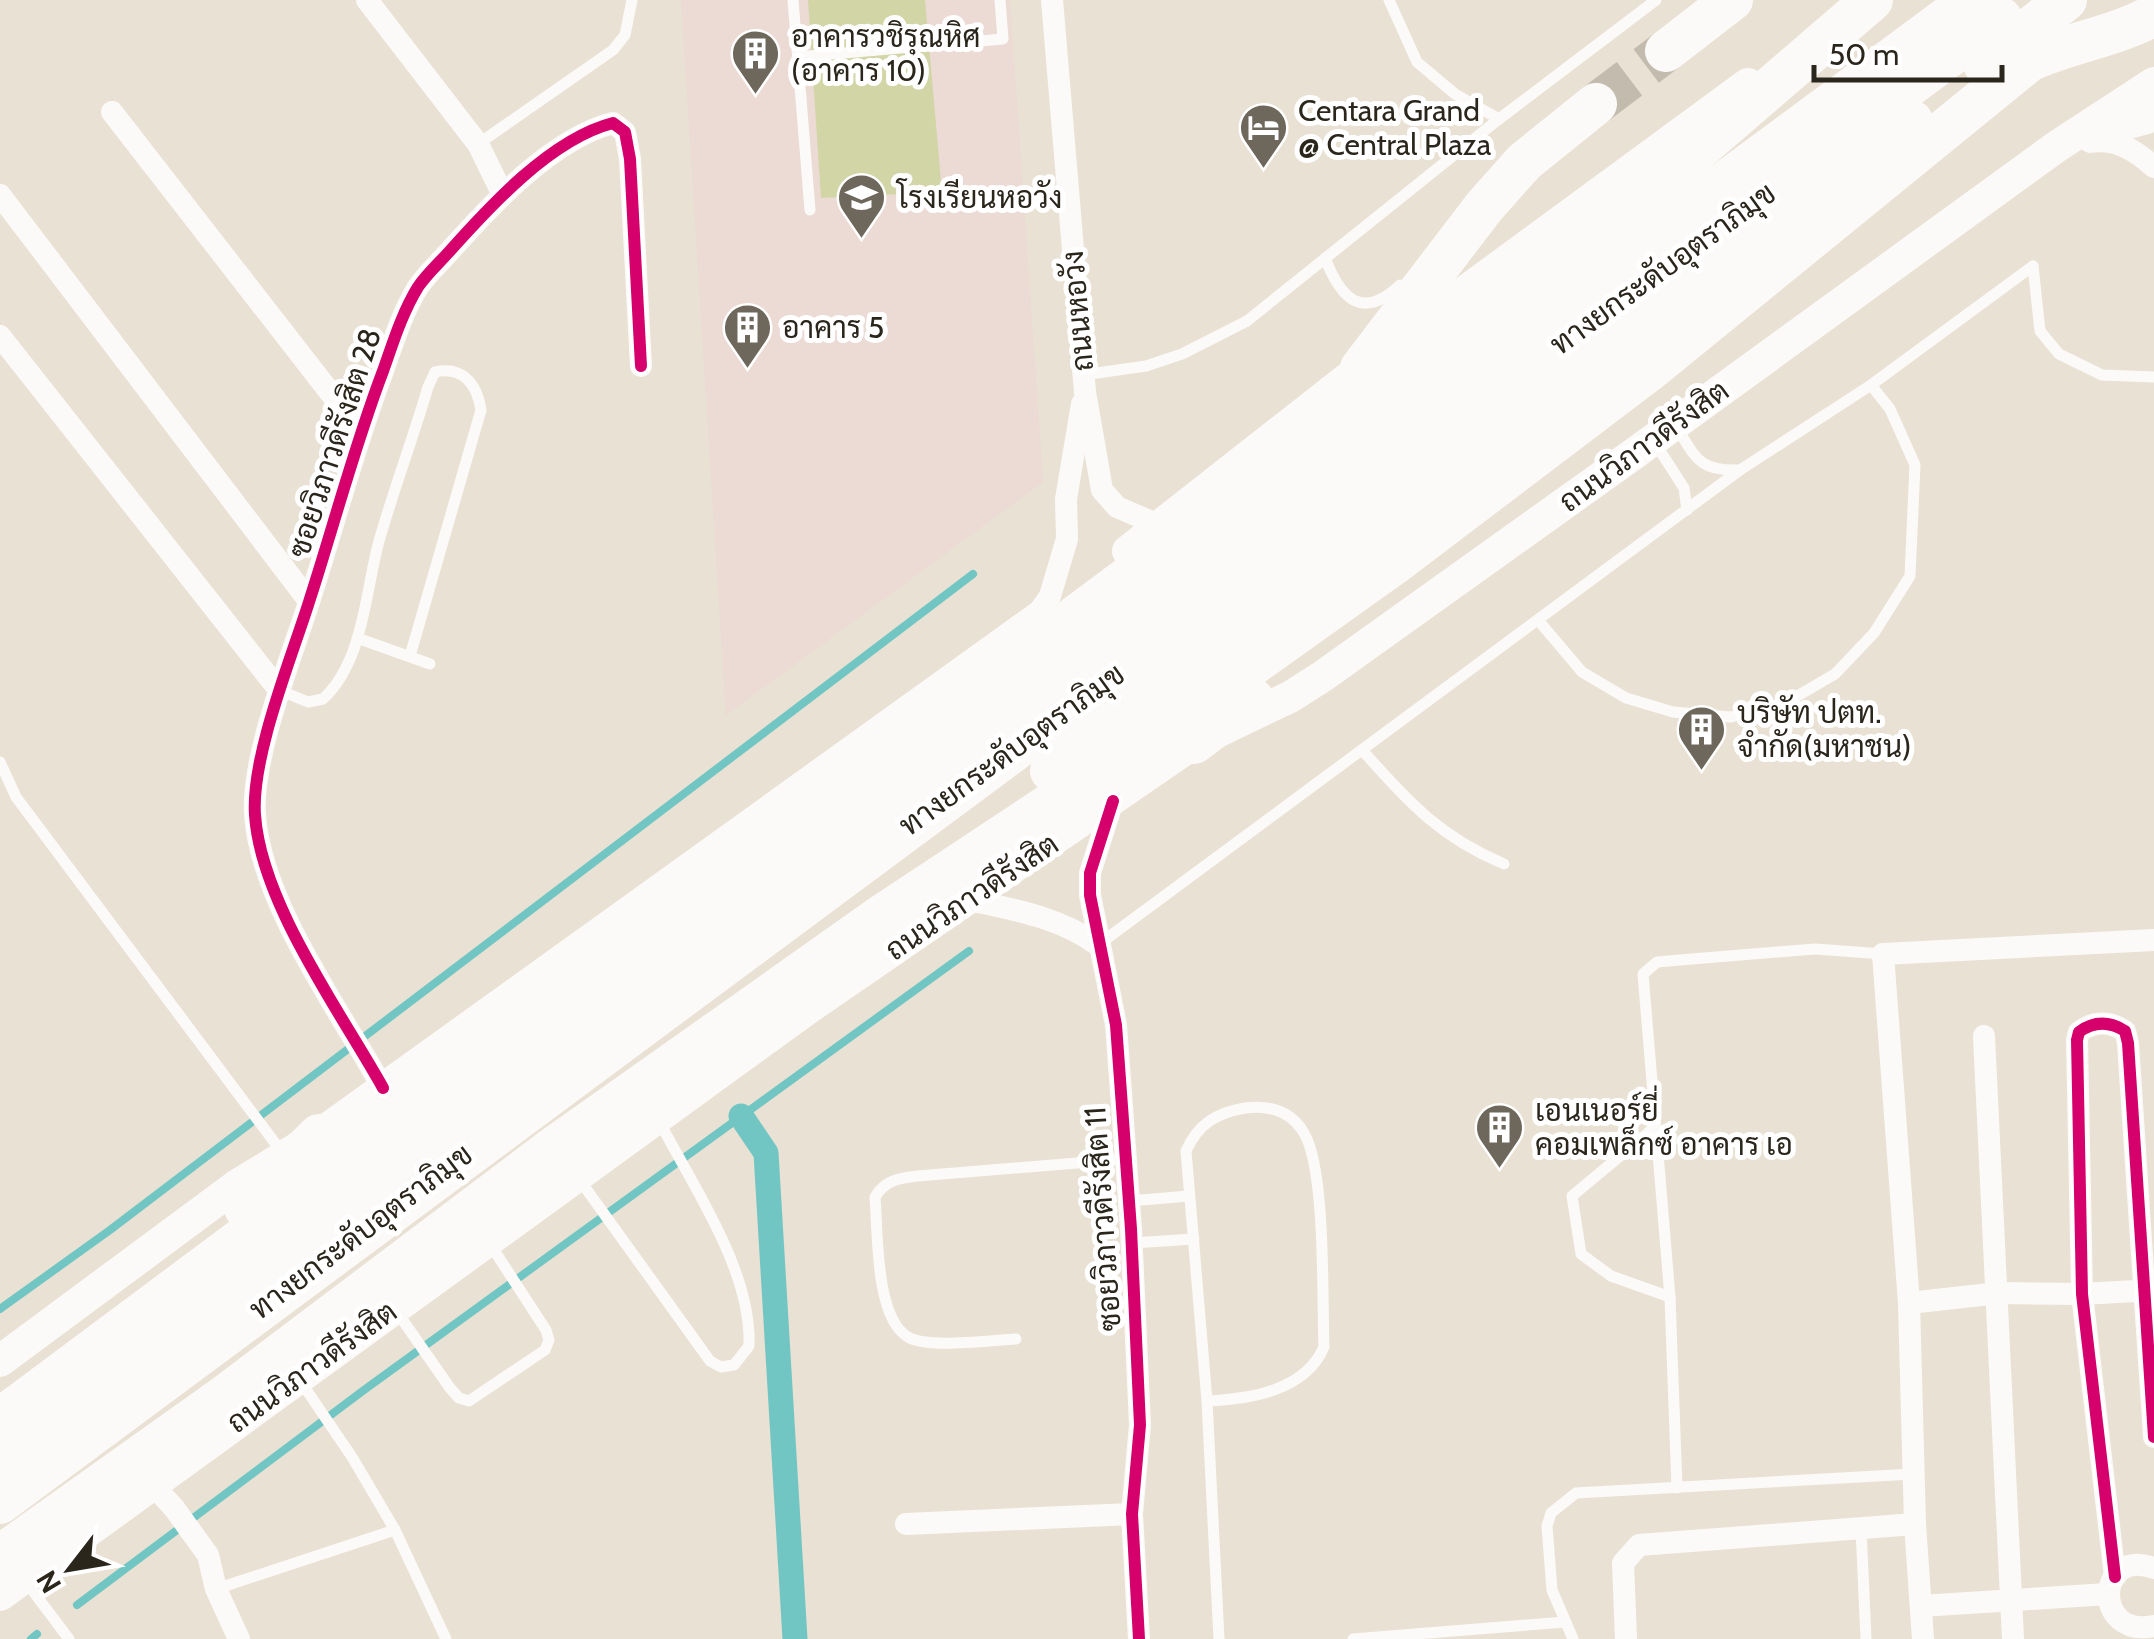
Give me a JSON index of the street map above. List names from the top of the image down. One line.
{"streets":{"highway":["ทางยกระดับอุตราภิมุข","ถนนวิภาวดีรังสิต"],"street":["ถนนหอวัง","ซอยวิภาวดีรังสิต 28","ซอยวิภาวดีรังสิต 11"]},"crossings":[["ทางยกระดับอุตราภิมุข","ถนนวิภาวดีรังสิต"],["ถนนวิภาวดีรังสิต","ซอยวิภาวดีรังสิต 11"]],"places":{"building":["อาคารวชิรุณหิศ (อาคาร 10)","อาคาร 5","บริษัท ปตท. จำกัด(มหาชน)","เอนเนอร์ยี่ คอมเพล็กซ์ อาคาร เอ"],"hotel":["Centara Grand @ Central Plaza"],"school or university":["โรงเรียนหอวัง"]},"scale_bar":"50 m","north":"bottom left"}
